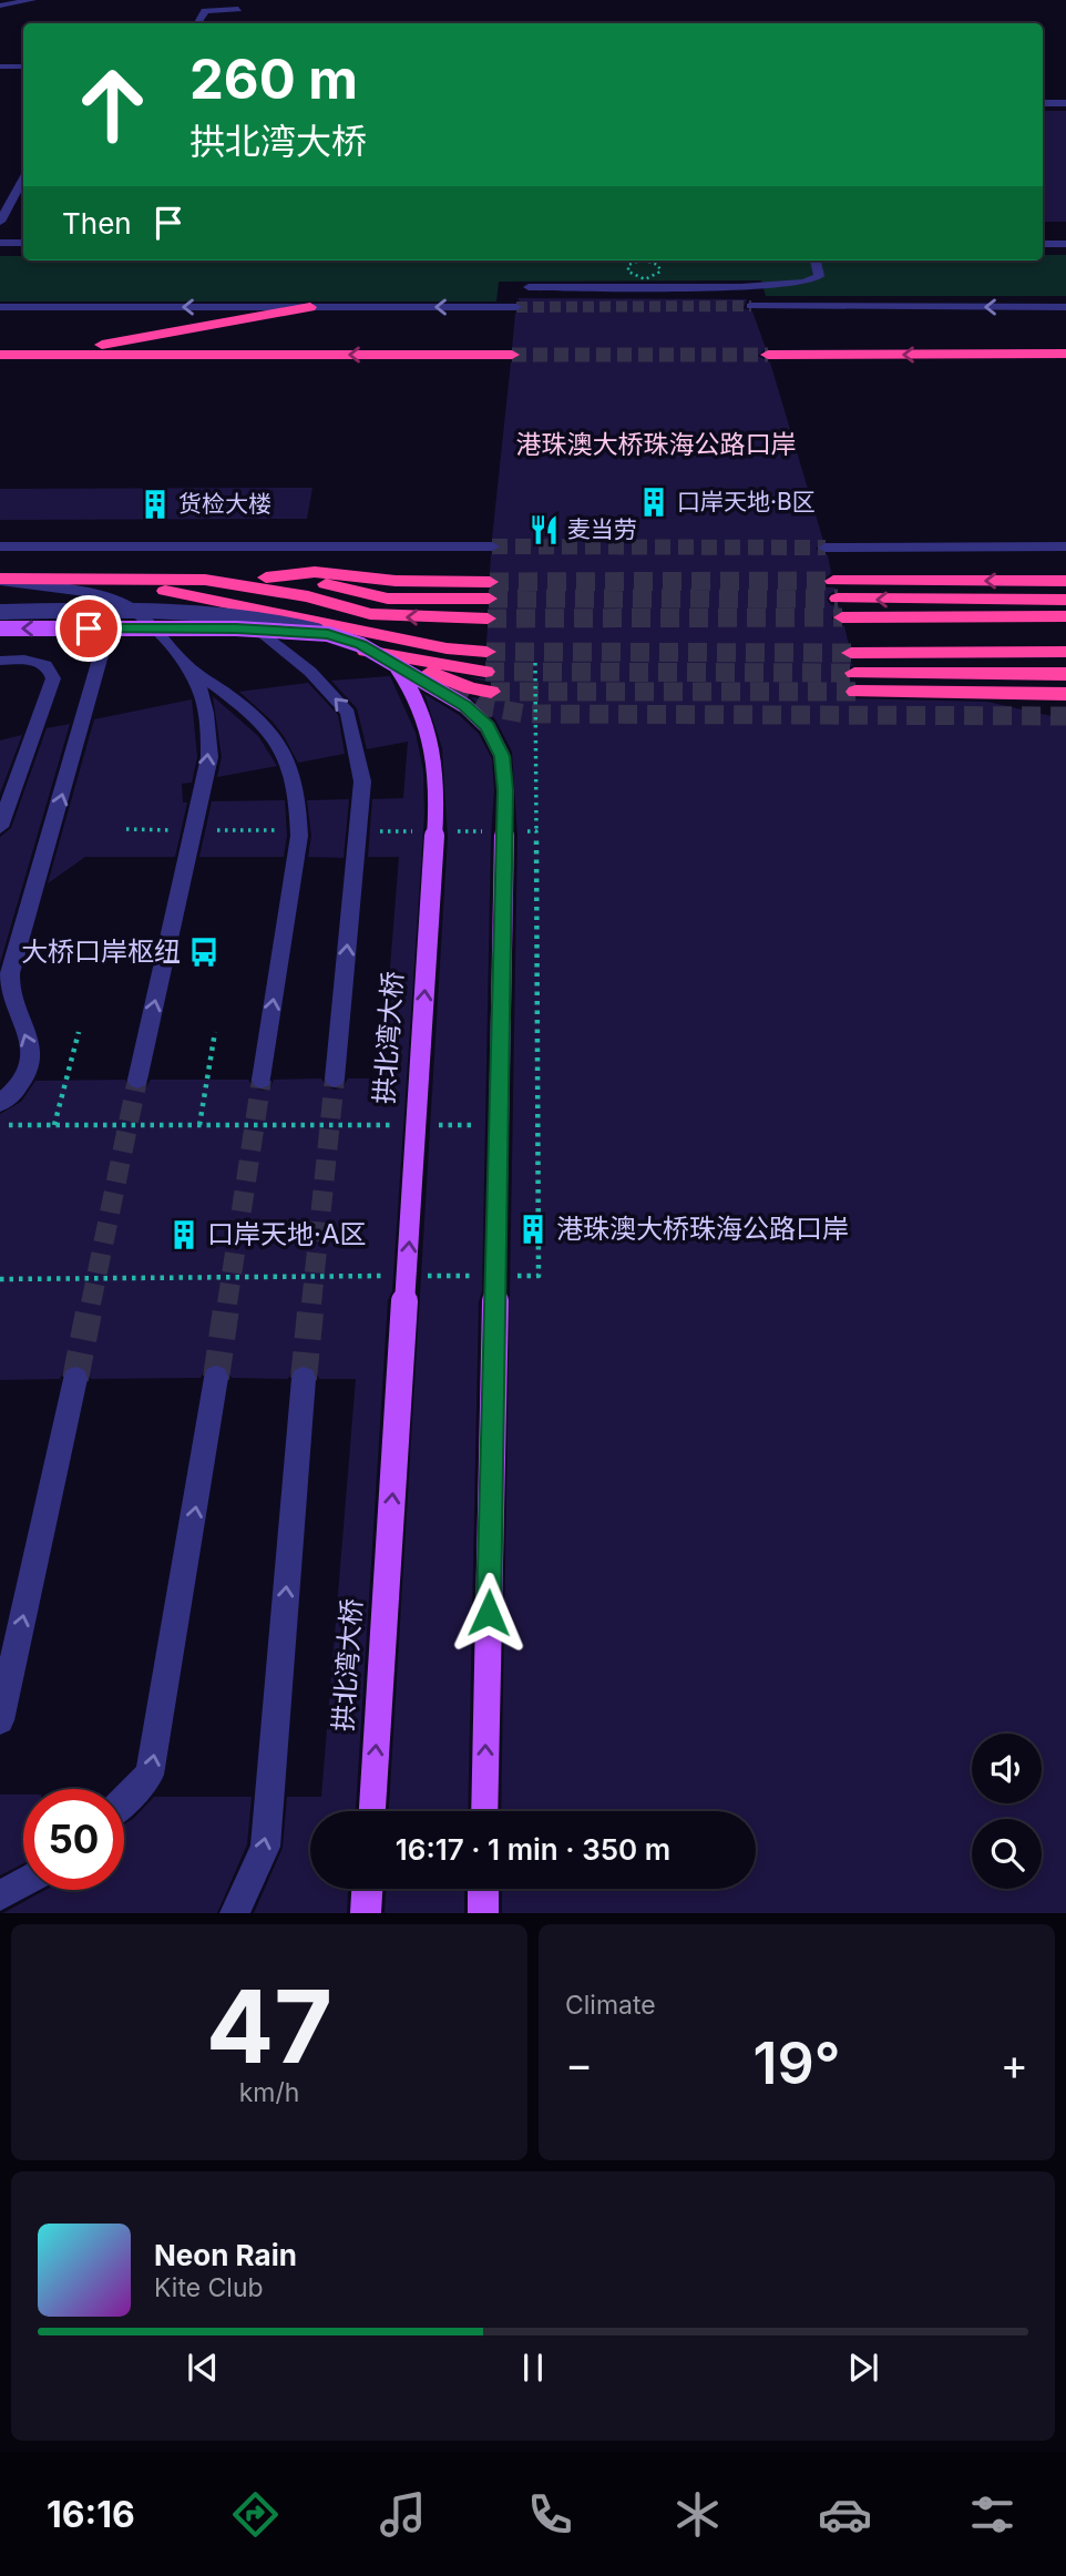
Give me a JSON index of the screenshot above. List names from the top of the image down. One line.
{"streets":{"main road":["拱北湾大桥"]},"districts":["港珠澳大桥珠海公路口岸"],"places":{"building":["口岸天地·B区","货检大楼","港珠澳大桥珠海公路口岸","口岸天地·A区"],"restaurant":["麦当劳"],"bus stop":["大桥口岸枢纽"]},"page":{"turn":["260 m","拱北湾大桥"],"then":"Then","limit":"50","trip":"16:17 · 1 min · 350 m","tile":[["47","km/h"],"Climate"],"heat":["−","19°","+"],"song":["Neon Rain","Kite Club"],"tabs":"16:16"}}
